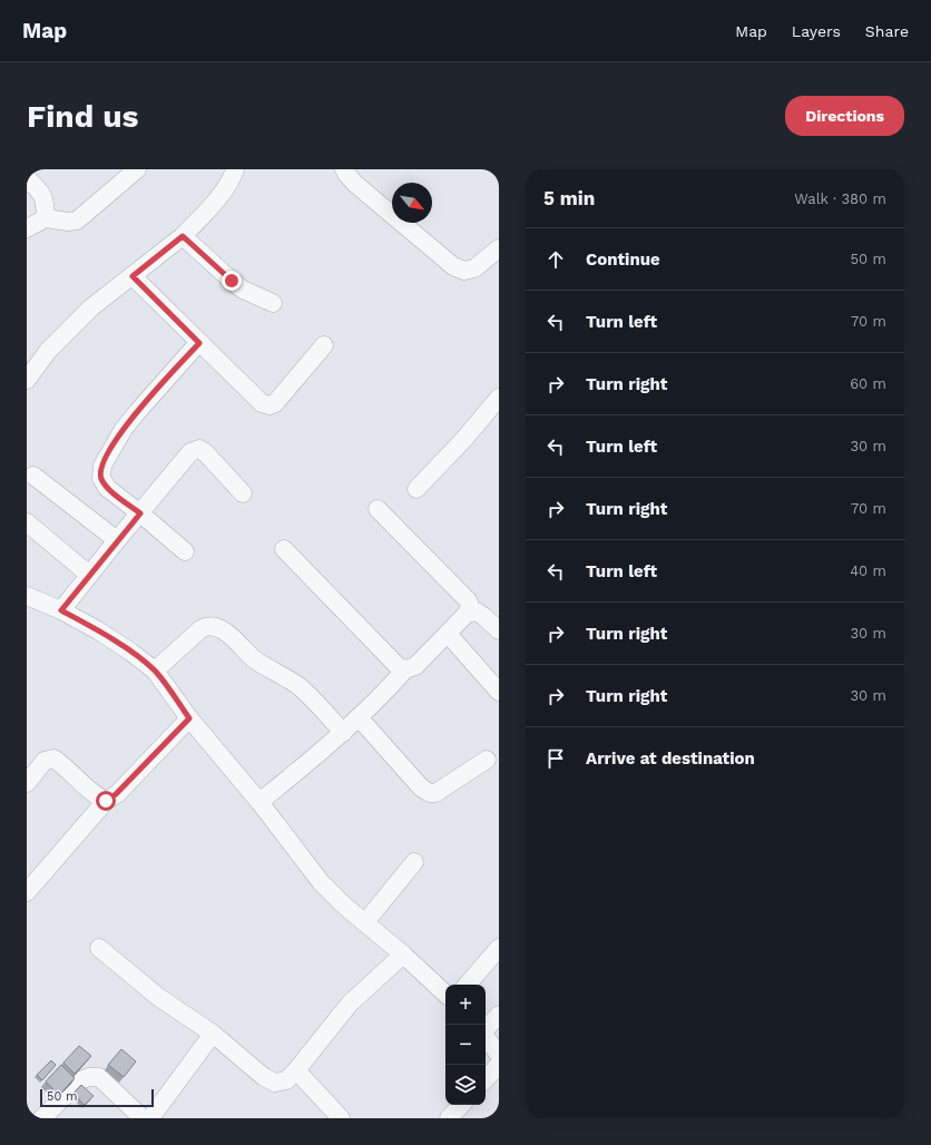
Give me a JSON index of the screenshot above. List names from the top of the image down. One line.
{"scale_bar":"50 m","north":"bottom right","page":{"header":"Map","nav":["Map","Layers","Share"],"buttons":"Directions","title":"Find us","heading":["5 min","Walk · 380 m"],"list":[["Continue","50 m"],["Turn left","70 m"],["Turn right","60 m"],["Turn left","30 m"],["Turn right","70 m"],["Turn left","40 m"],["Turn right","30 m"],["Turn right","30 m"],"Arrive at destination"],"map_buttons":["+","−"],"scale":"50 m"}}
